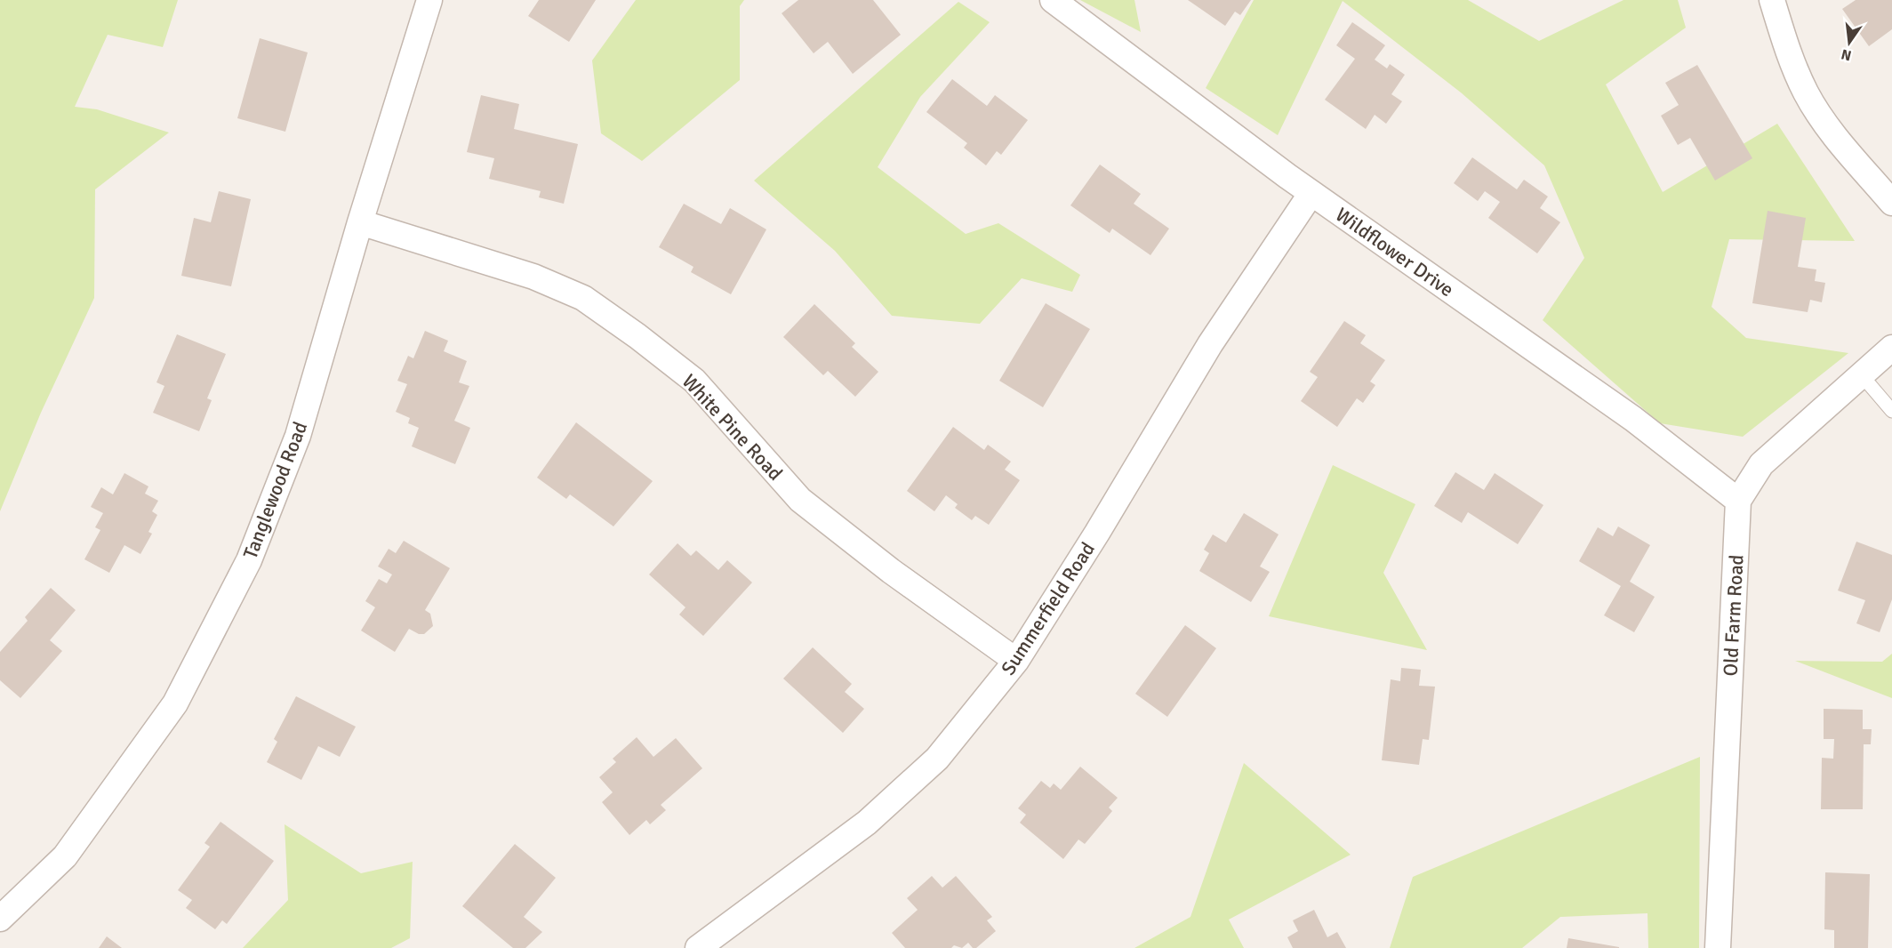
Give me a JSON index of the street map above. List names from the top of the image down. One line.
{"streets":{"street":["Wildflower Drive","White Pine Road","Tanglewood Road","Summerfield Road","Old Farm Road"]},"crossings":[["Wildflower Drive","Summerfield Road"],["Wildflower Drive","Old Farm Road"],["White Pine Road","Tanglewood Road"],["White Pine Road","Summerfield Road"]],"north":"bottom"}
